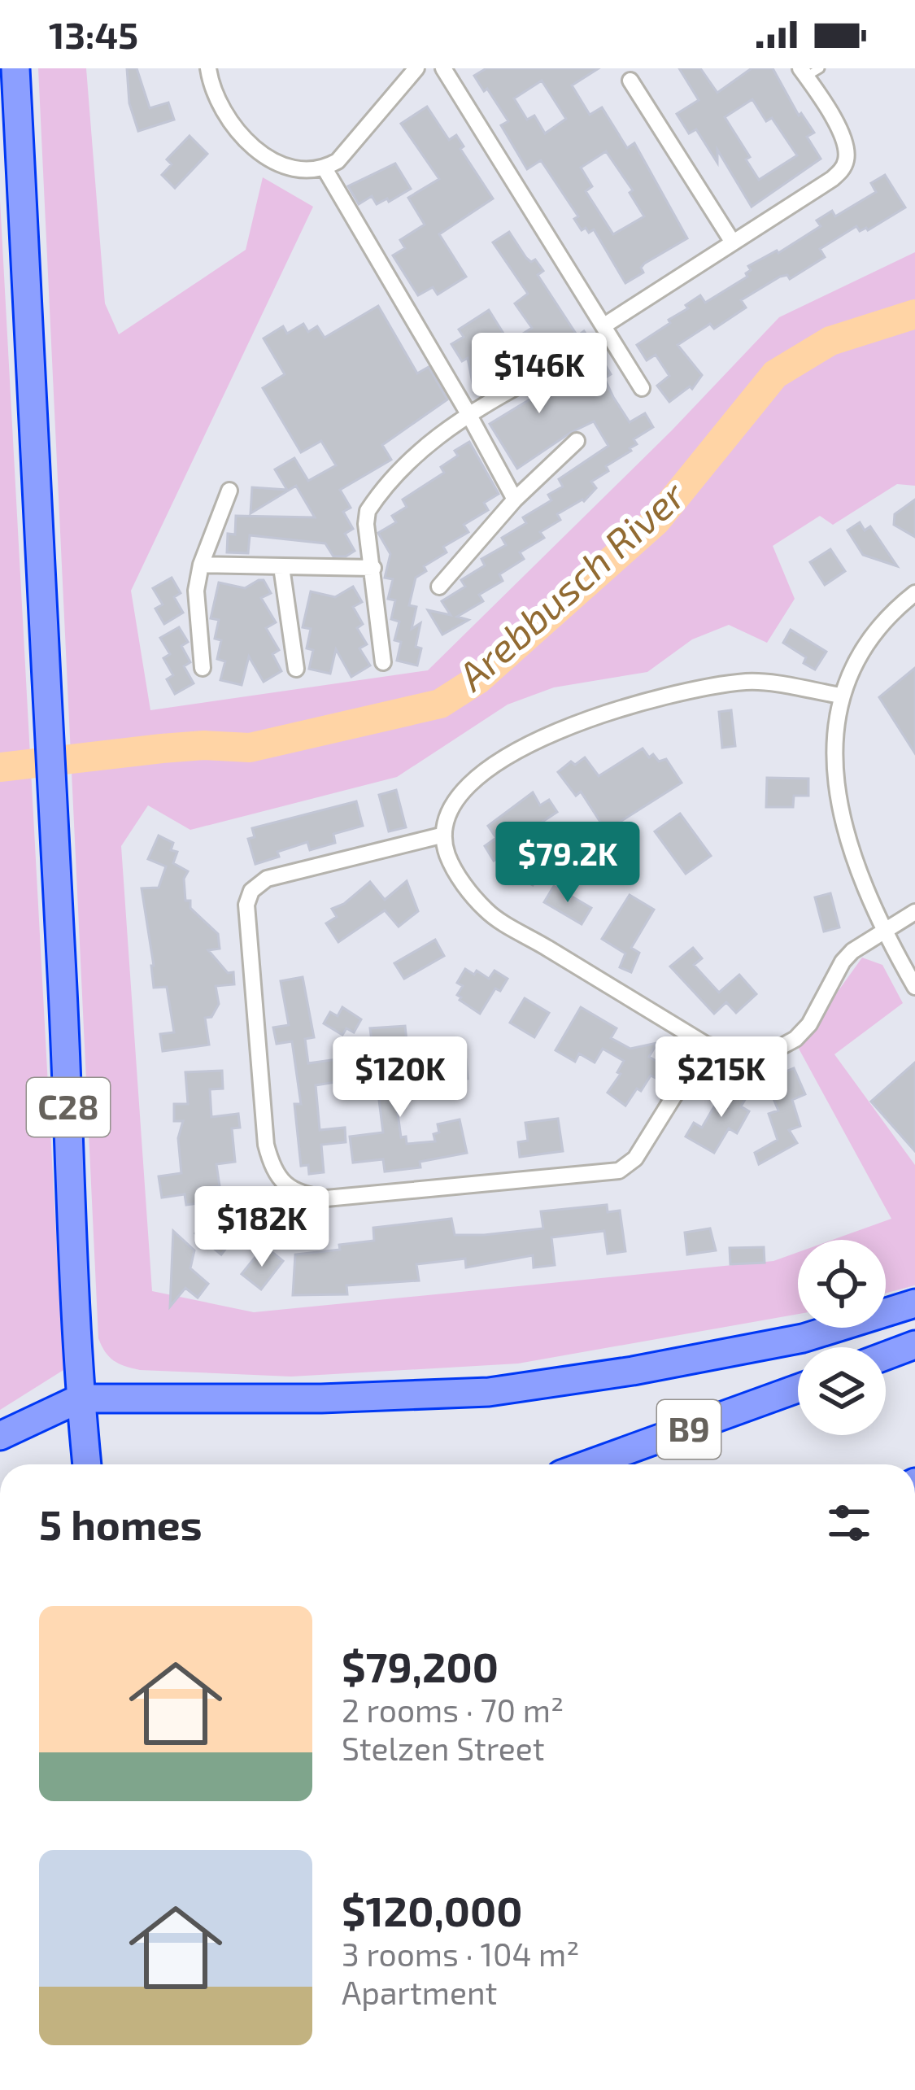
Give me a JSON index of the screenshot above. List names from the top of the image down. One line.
{"streets":{"highway":["C28","B9"]},"water":["Arebbusch River"],"page":{"status":"13:45","price":["$146K","$79.2K","$120K","$215K","$182K"],"heading":"5 homes","list":[{"name":"$79,200","note":"2 rooms · 70 m² · Stelzen Street"},{"name":"$120,000","note":"3 rooms · 104 m² · Apartment"}]}}
